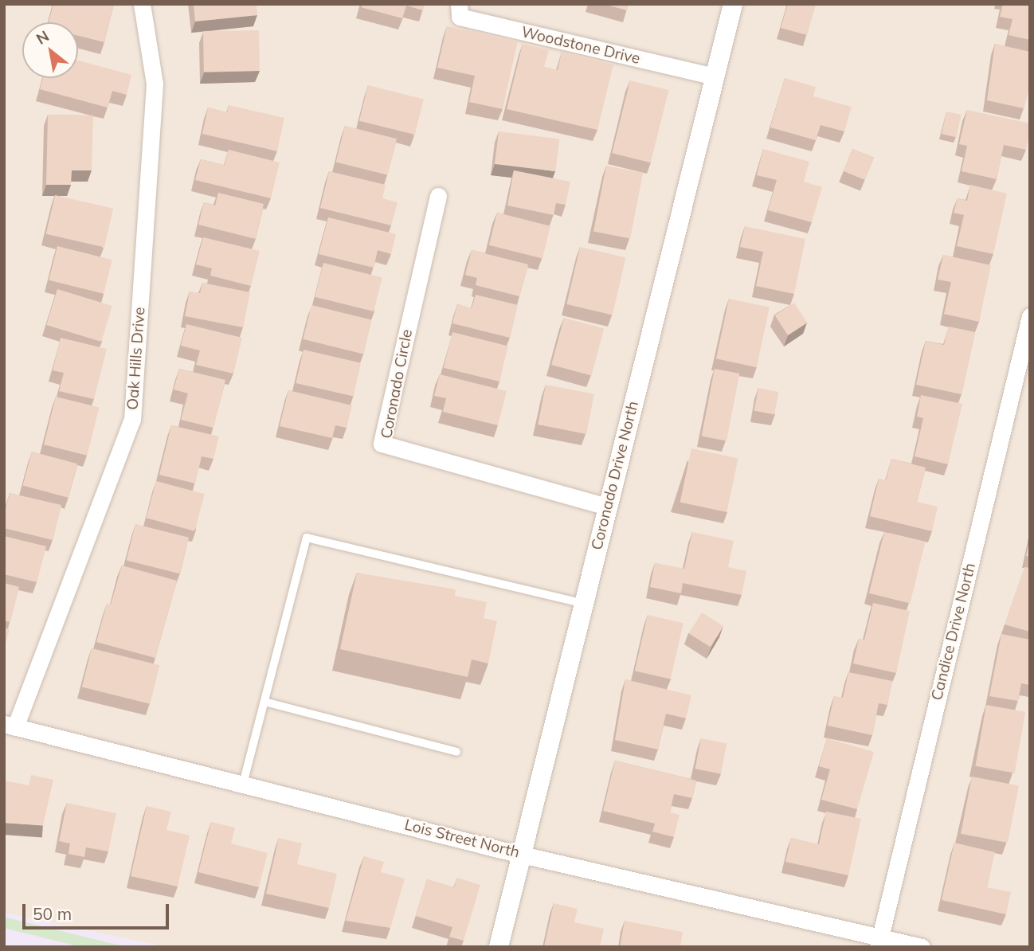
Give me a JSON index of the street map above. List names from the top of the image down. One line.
{"streets":{"street":["Woodstone Drive","Oak Hills Drive","Coronado Circle","Coronado Drive North","Candice Drive North","Lois Street North"]},"crossings":[["Woodstone Drive","Coronado Drive North"],["Oak Hills Drive","Lois Street North"],["Coronado Circle","Coronado Drive North"],["Coronado Drive North","Lois Street North"],["Candice Drive North","Lois Street North"]],"scale_bar":"50 m","north":"top left"}
